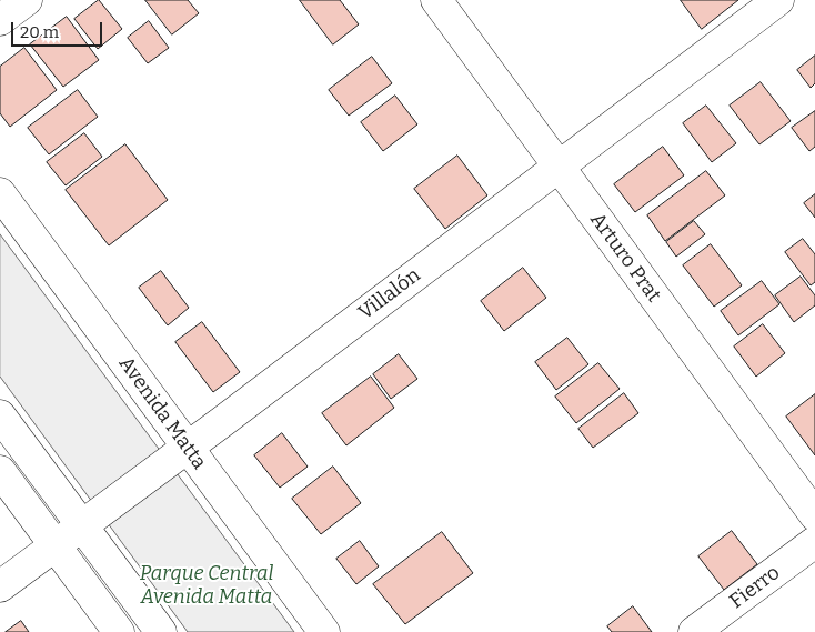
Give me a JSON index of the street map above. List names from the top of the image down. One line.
{"streets":{"street":["Arturo Prat","Villalón","Avenida Matta","Fierro"]},"crossings":[["Arturo Prat","Villalón"],["Villalón","Avenida Matta"]],"parks":["Parque Central Avenida Matta"],"scale_bar":"20 m"}
